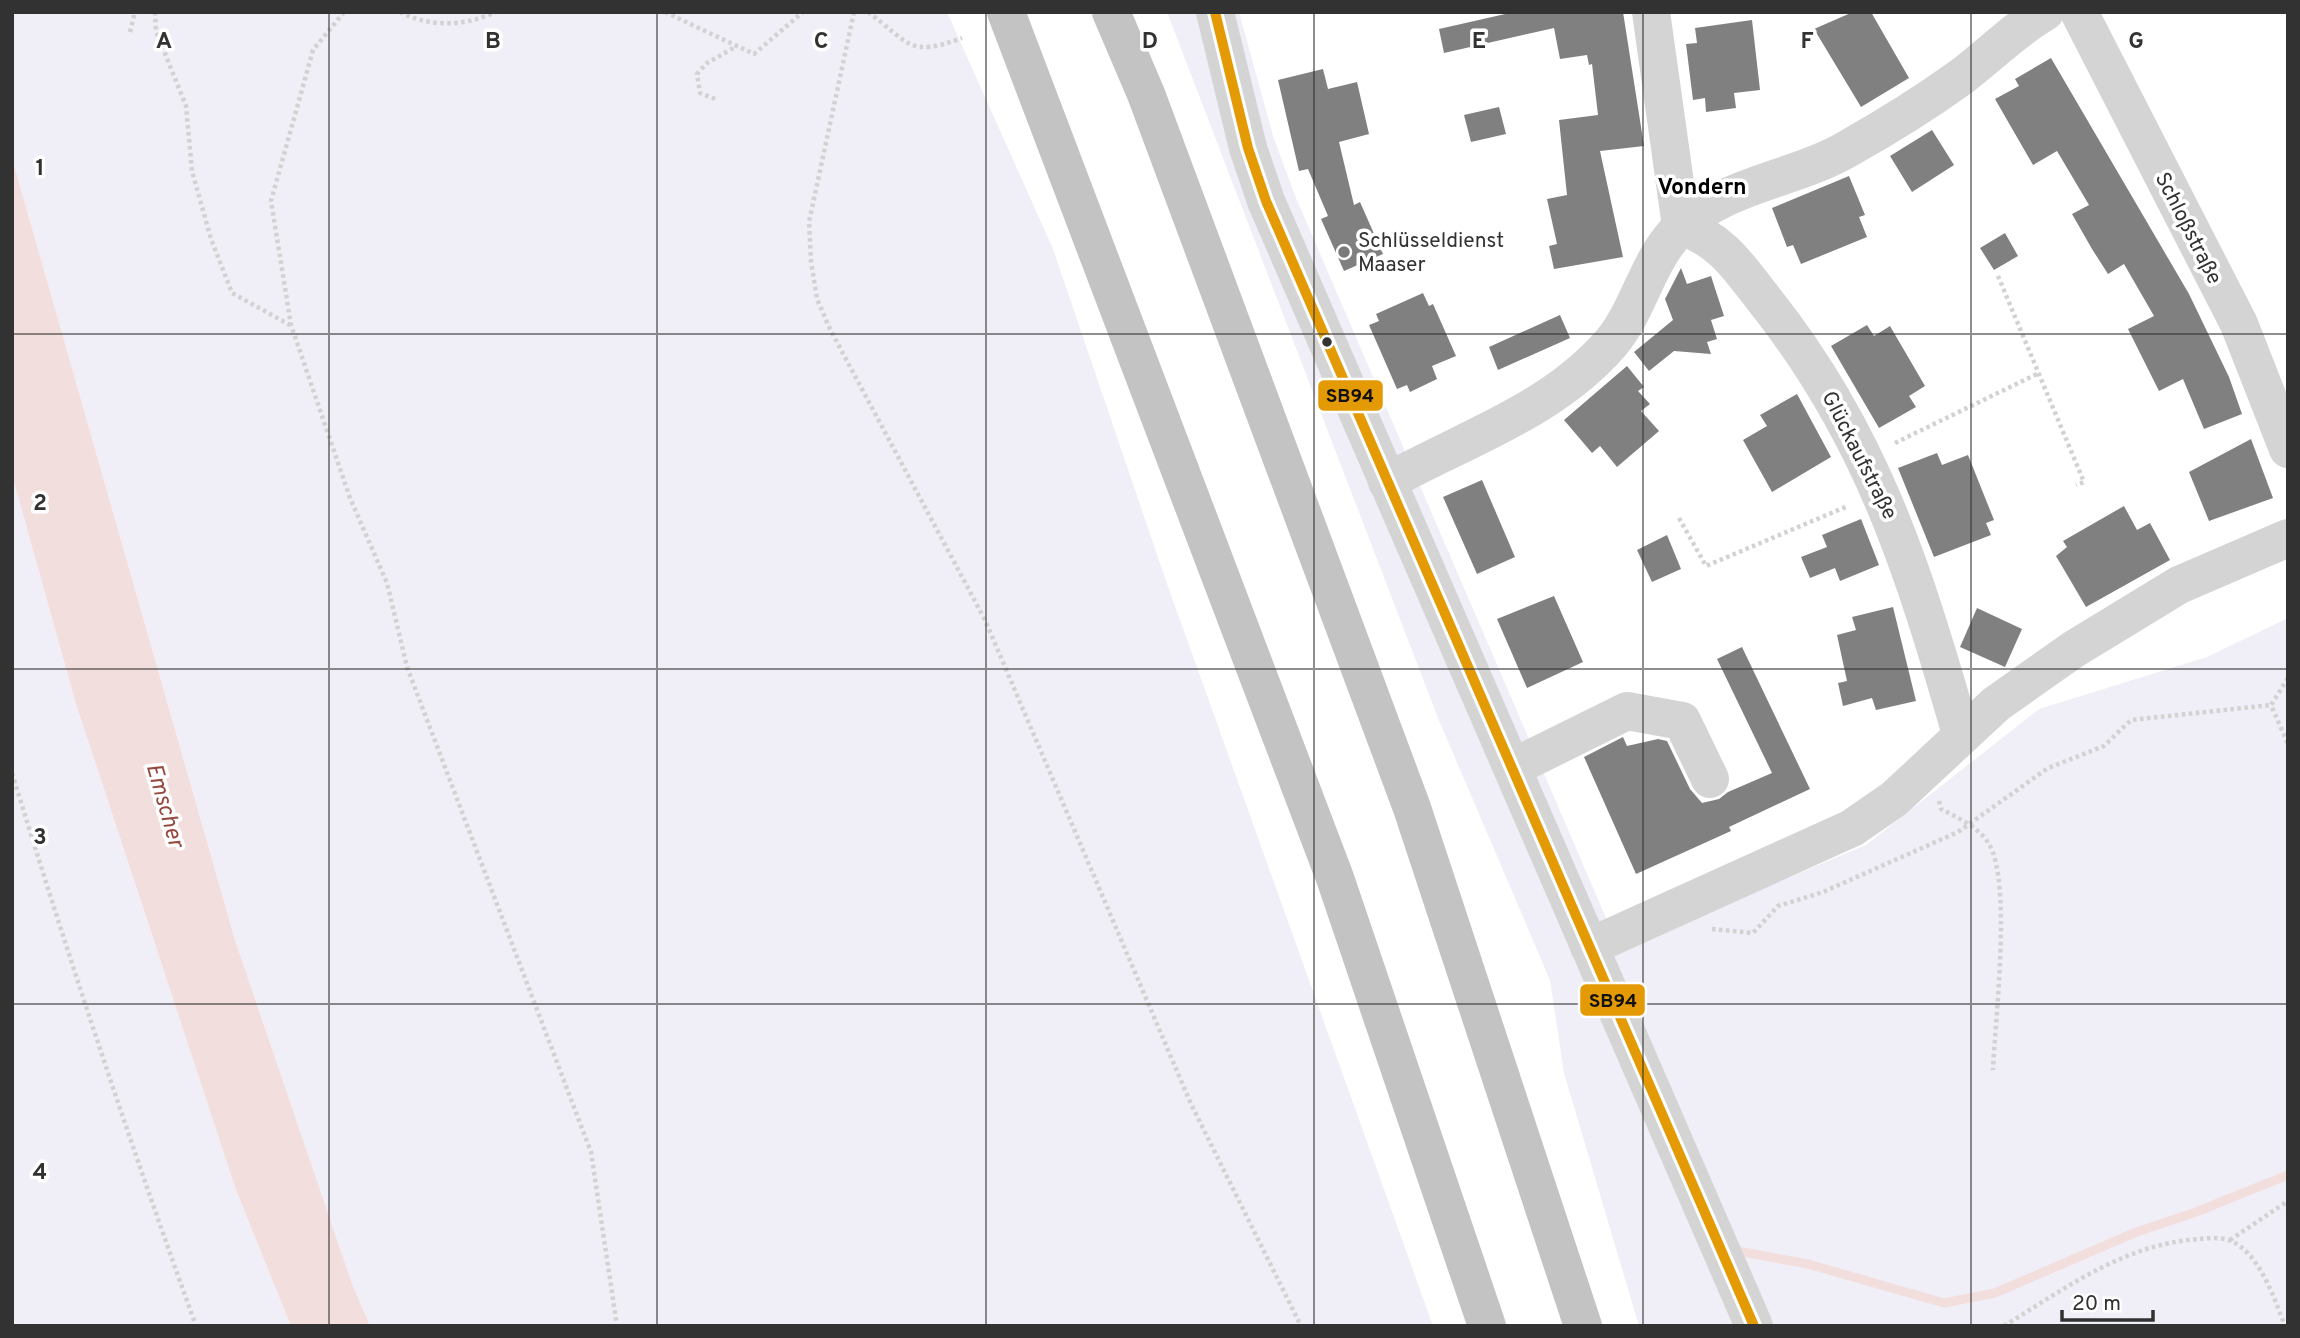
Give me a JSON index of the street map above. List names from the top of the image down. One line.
{"streets":{"street":["Schloßstraße","Glückaufstraße"]},"districts":["Vondern"],"water":["Emscher"],"places":["Schlüsseldienst Maaser"],"lines":["transit line SB94"],"scale_bar":"20 m","grid":{"columns":["A","B","C","D","E","F","G"],"rows":["1","2","3","4"]}}
